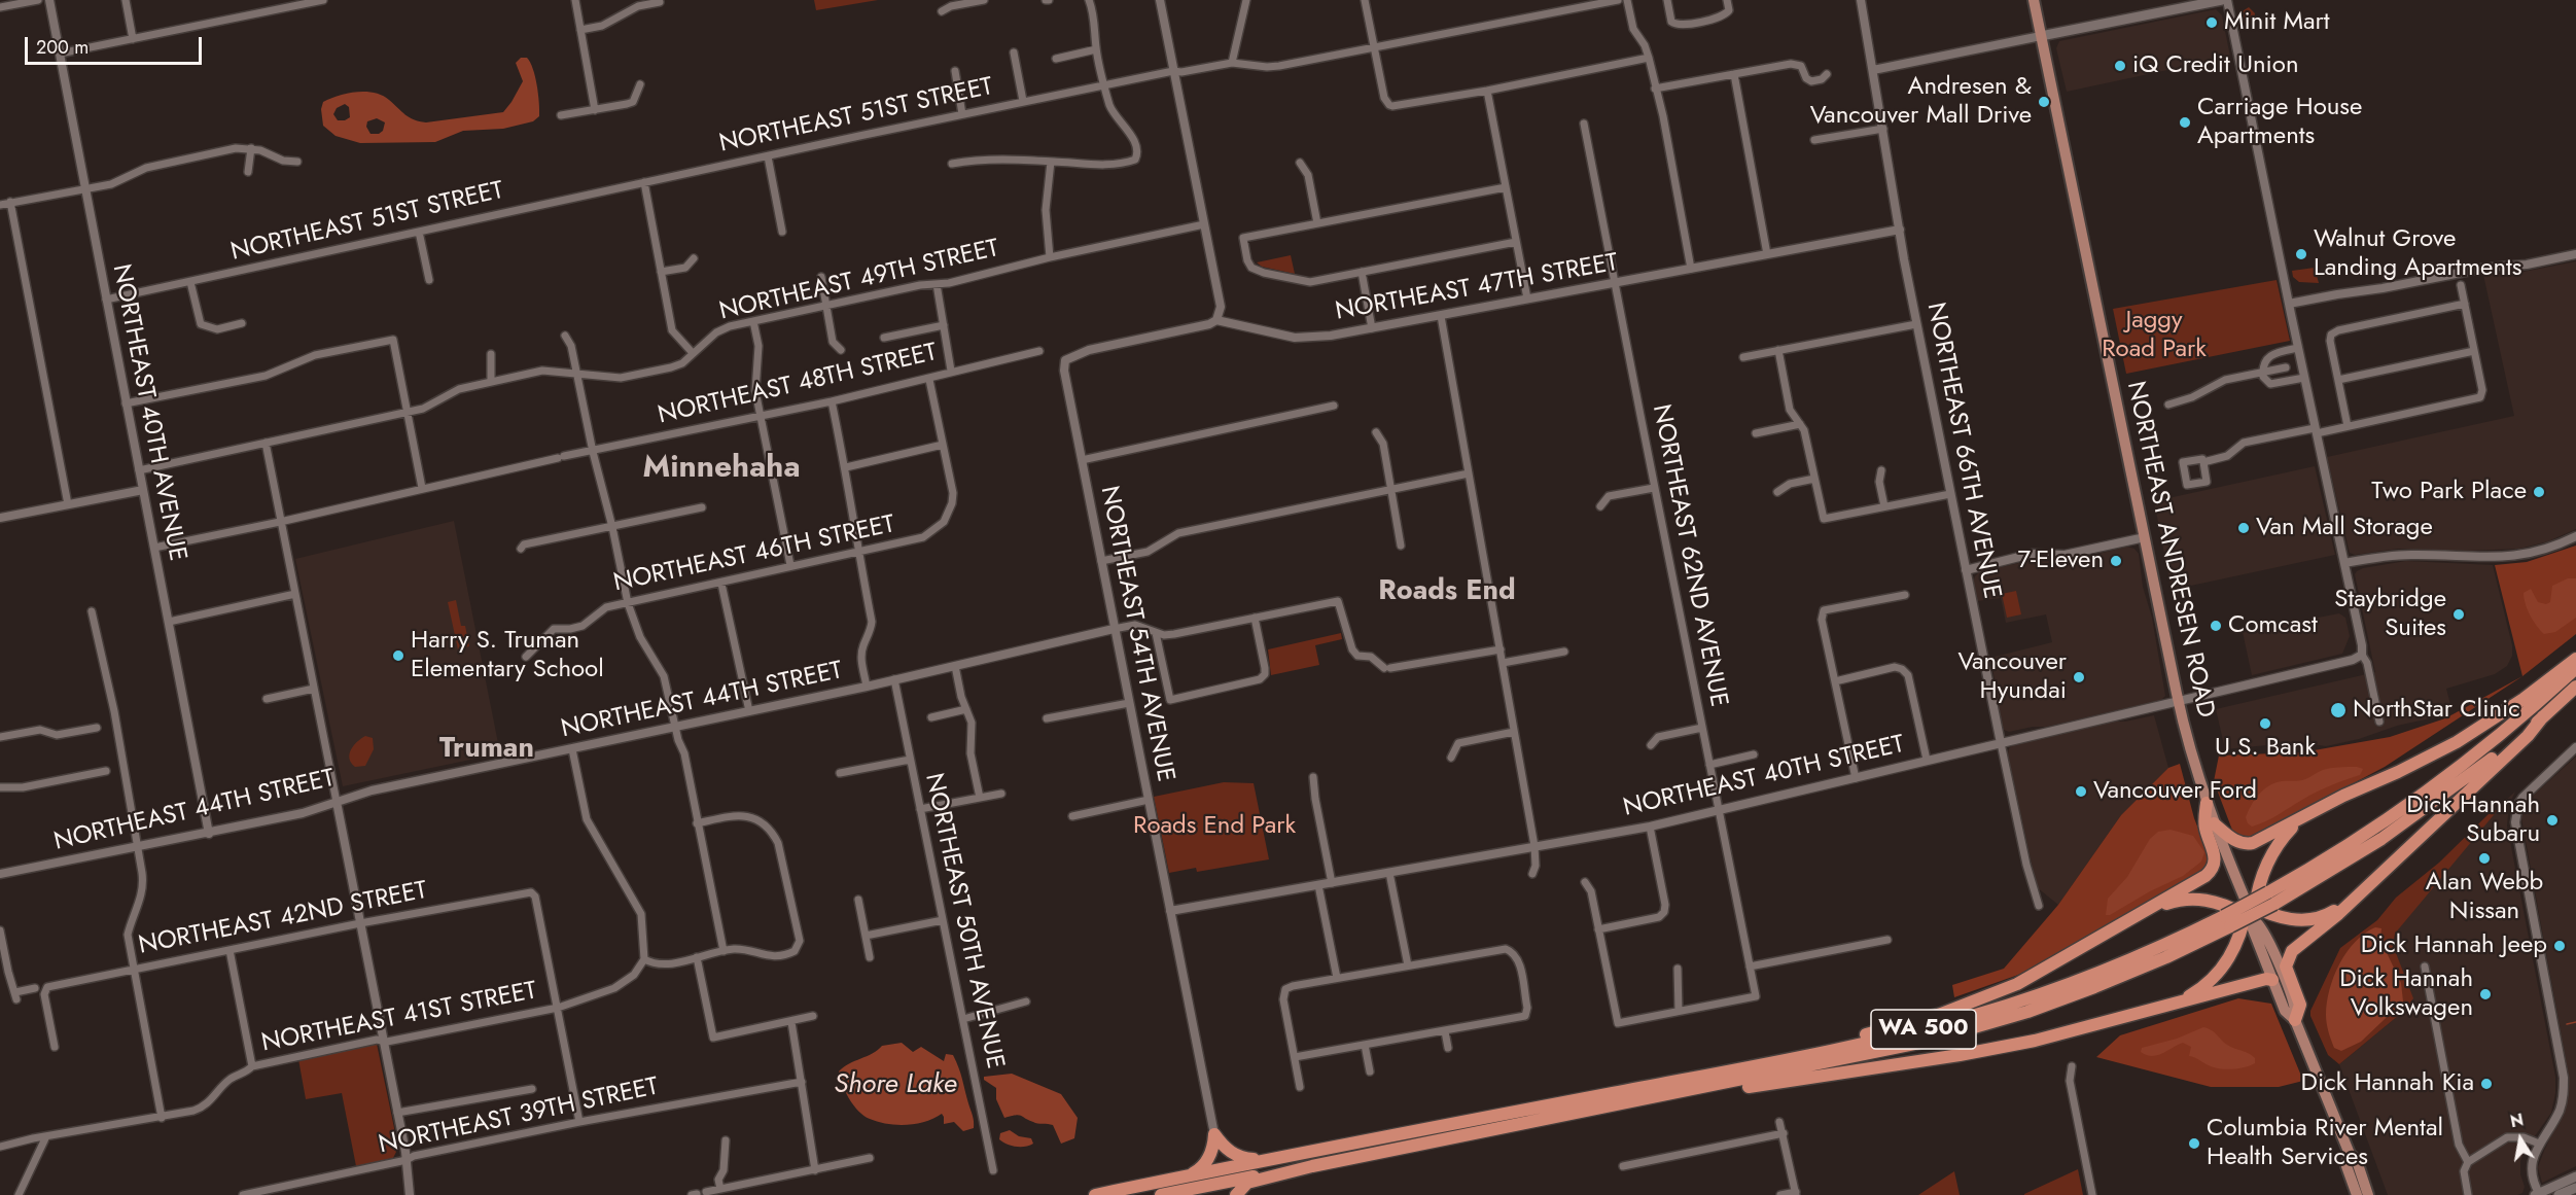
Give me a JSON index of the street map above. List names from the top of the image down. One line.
{"streets":{"highway":["WA 500"],"main road":["NORTHEAST ANDRESEN ROAD"],"street":["NORTHEAST 51ST STREET","NORTHEAST 49TH STREET","NORTHEAST 47TH STREET","NORTHEAST 48TH STREET","NORTHEAST 40TH AVENUE","NORTHEAST 66TH AVENUE","NORTHEAST 46TH STREET","NORTHEAST 62ND AVENUE","NORTHEAST 54TH AVENUE","NORTHEAST 44TH STREET","NORTHEAST 40TH STREET","NORTHEAST 42ND STREET","NORTHEAST 50TH AVENUE","NORTHEAST 41ST STREET","NORTHEAST 39TH STREET"]},"crossings":[["NORTHEAST 51ST STREET","NORTHEAST 40TH AVENUE"],["NORTHEAST 49TH STREET","NORTHEAST 40TH AVENUE"],["NORTHEAST 47TH STREET","NORTHEAST 66TH AVENUE"],["NORTHEAST 47TH STREET","NORTHEAST 62ND AVENUE"],["NORTHEAST 47TH STREET","NORTHEAST 54TH AVENUE"],["NORTHEAST 48TH STREET","NORTHEAST 40TH AVENUE"],["NORTHEAST 40TH AVENUE","NORTHEAST 44TH STREET"],["NORTHEAST 66TH AVENUE","NORTHEAST 40TH STREET"],["NORTHEAST ANDRESEN ROAD","NORTHEAST 40TH STREET"],["NORTHEAST 62ND AVENUE","NORTHEAST 40TH STREET"],["NORTHEAST 54TH AVENUE","NORTHEAST 44TH STREET"],["NORTHEAST 54TH AVENUE","NORTHEAST 40TH STREET"],["NORTHEAST 44TH STREET","NORTHEAST 50TH AVENUE"],["NORTHEAST 42ND STREET","NORTHEAST 41ST STREET"]],"districts":["Minnehaha","Roads End","Truman"],"water":["Shore Lake"],"parks":["Jaggy Road Park","Roads End Park"],"places":["Minit Mart","iQ Credit Union","Andresen & Vancouver Mall Drive","Carriage House Apartments","Walnut Grove Landing Apartments","Two Park Place","Van Mall Storage","7-Eleven","Staybridge Suites","Comcast","Harry S. Truman Elementary School","Vancouver Hyundai","NorthStar Clinic","U.S. Bank","Vancouver Ford","Dick Hannah Subaru","Alan Webb Nissan","Dick Hannah Jeep","Dick Hannah Volkswagen","Dick Hannah Kia","Columbia River Mental Health Services"],"scale_bar":"200 m","north":"top"}
